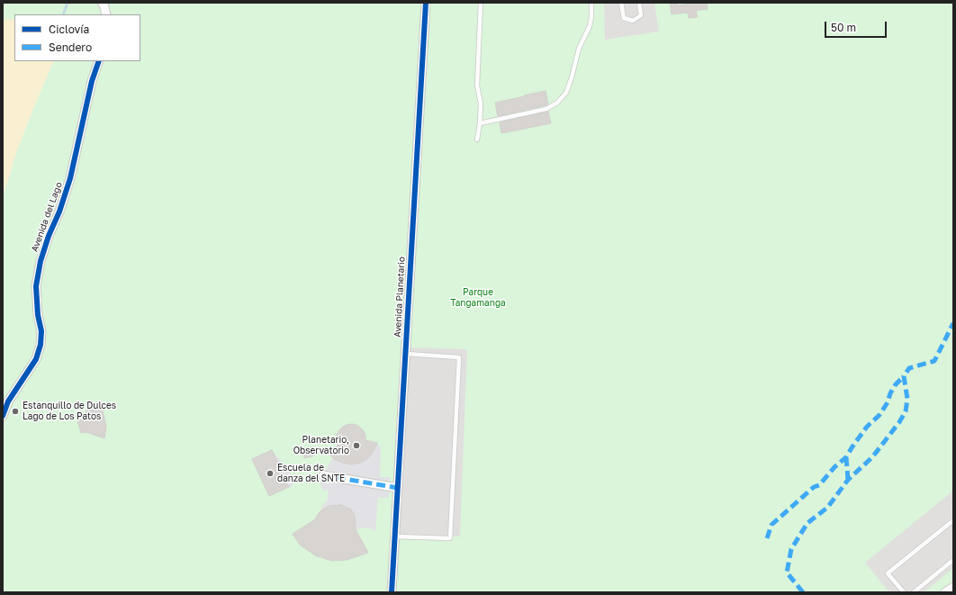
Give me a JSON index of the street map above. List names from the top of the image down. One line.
{"streets":{"street":["Avenida del Lago","Avenida Planetario"]},"parks":["Parque Tangamanga"],"places":["Estanquillo de Dulces Lago de Los Patos","Planetario, Observatorio","Escuela de danza del SNTE"],"legend":["Ciclovía","Sendero"],"scale_bar":"50 m"}
